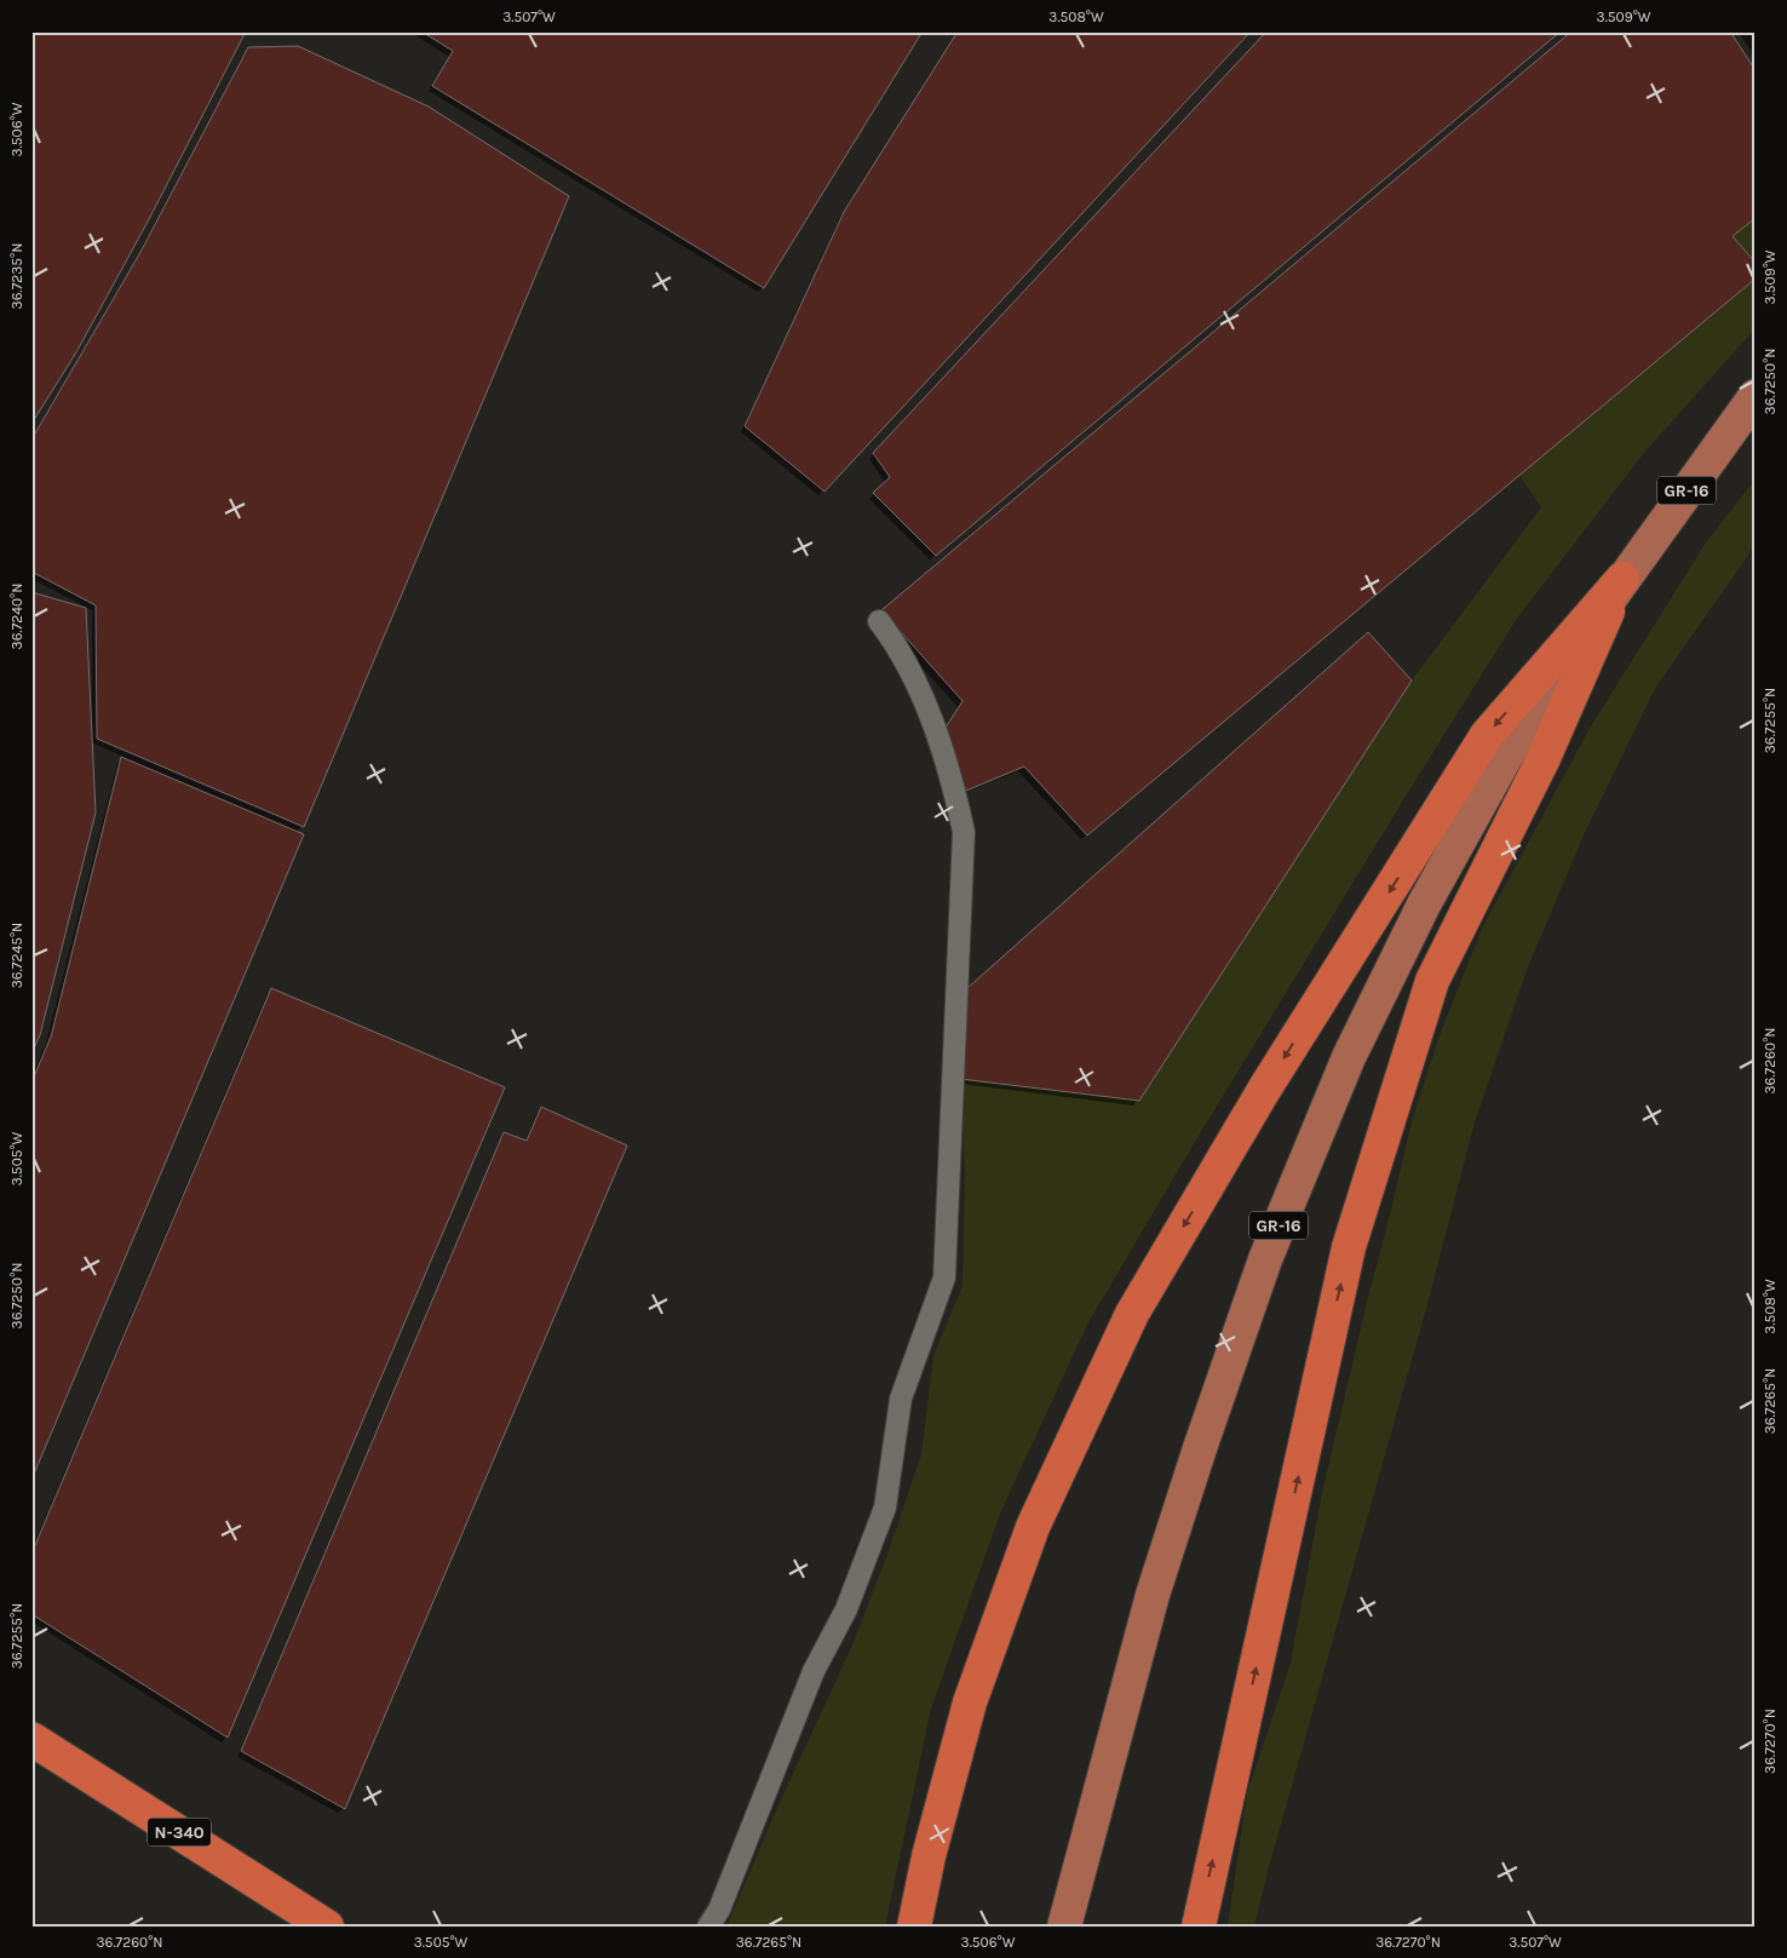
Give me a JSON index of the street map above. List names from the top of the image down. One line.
{"streets":{"highway":["N-340"],"main road":["GR-16"]},"coordinates":["3.507°W","3.508°W","3.509°W","3.506°W","36.7235°N","36.7250°N","36.7240°N","36.7255°N","36.7245°N","36.7260°N","3.505°W","36.7265°N","36.7270°N"]}
